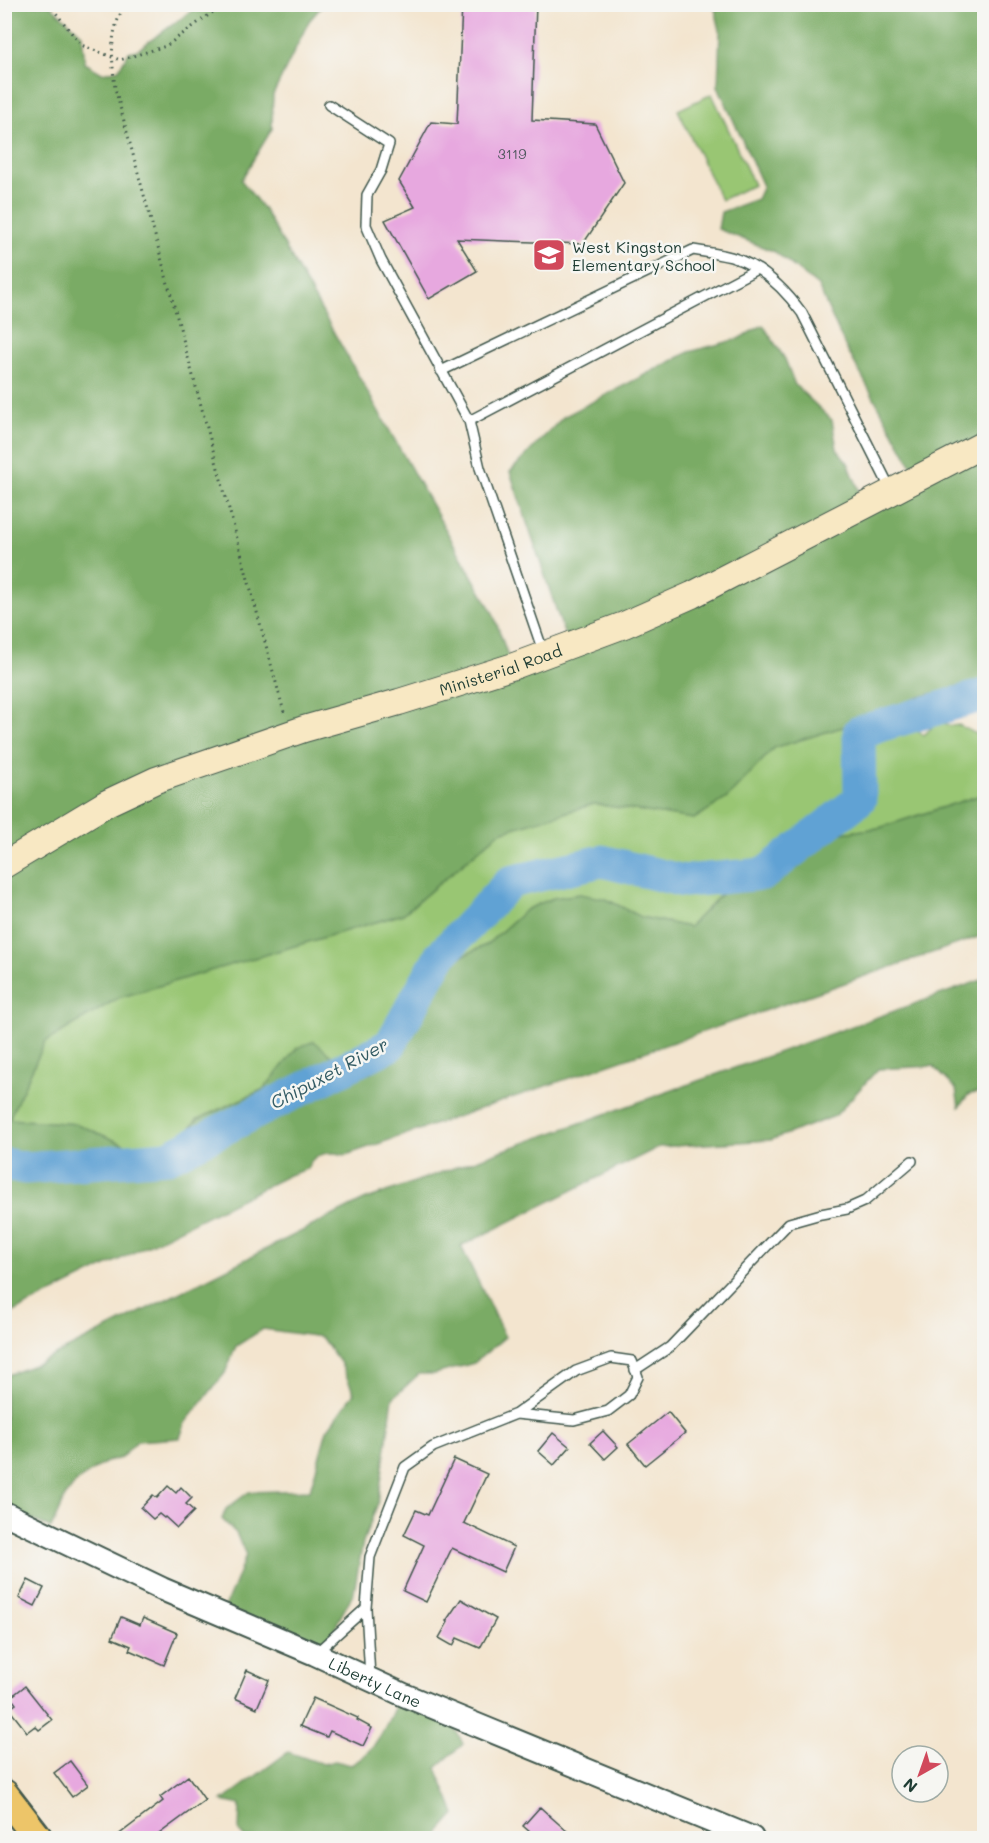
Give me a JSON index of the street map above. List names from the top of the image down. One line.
{"streets":{"main road":["Ministerial Road"],"street":["Liberty Lane"]},"water":["Chipuxet River"],"places":{"school or university":["West Kingston Elementary School"]},"house_numbers":["3119"],"north":"bottom left"}
